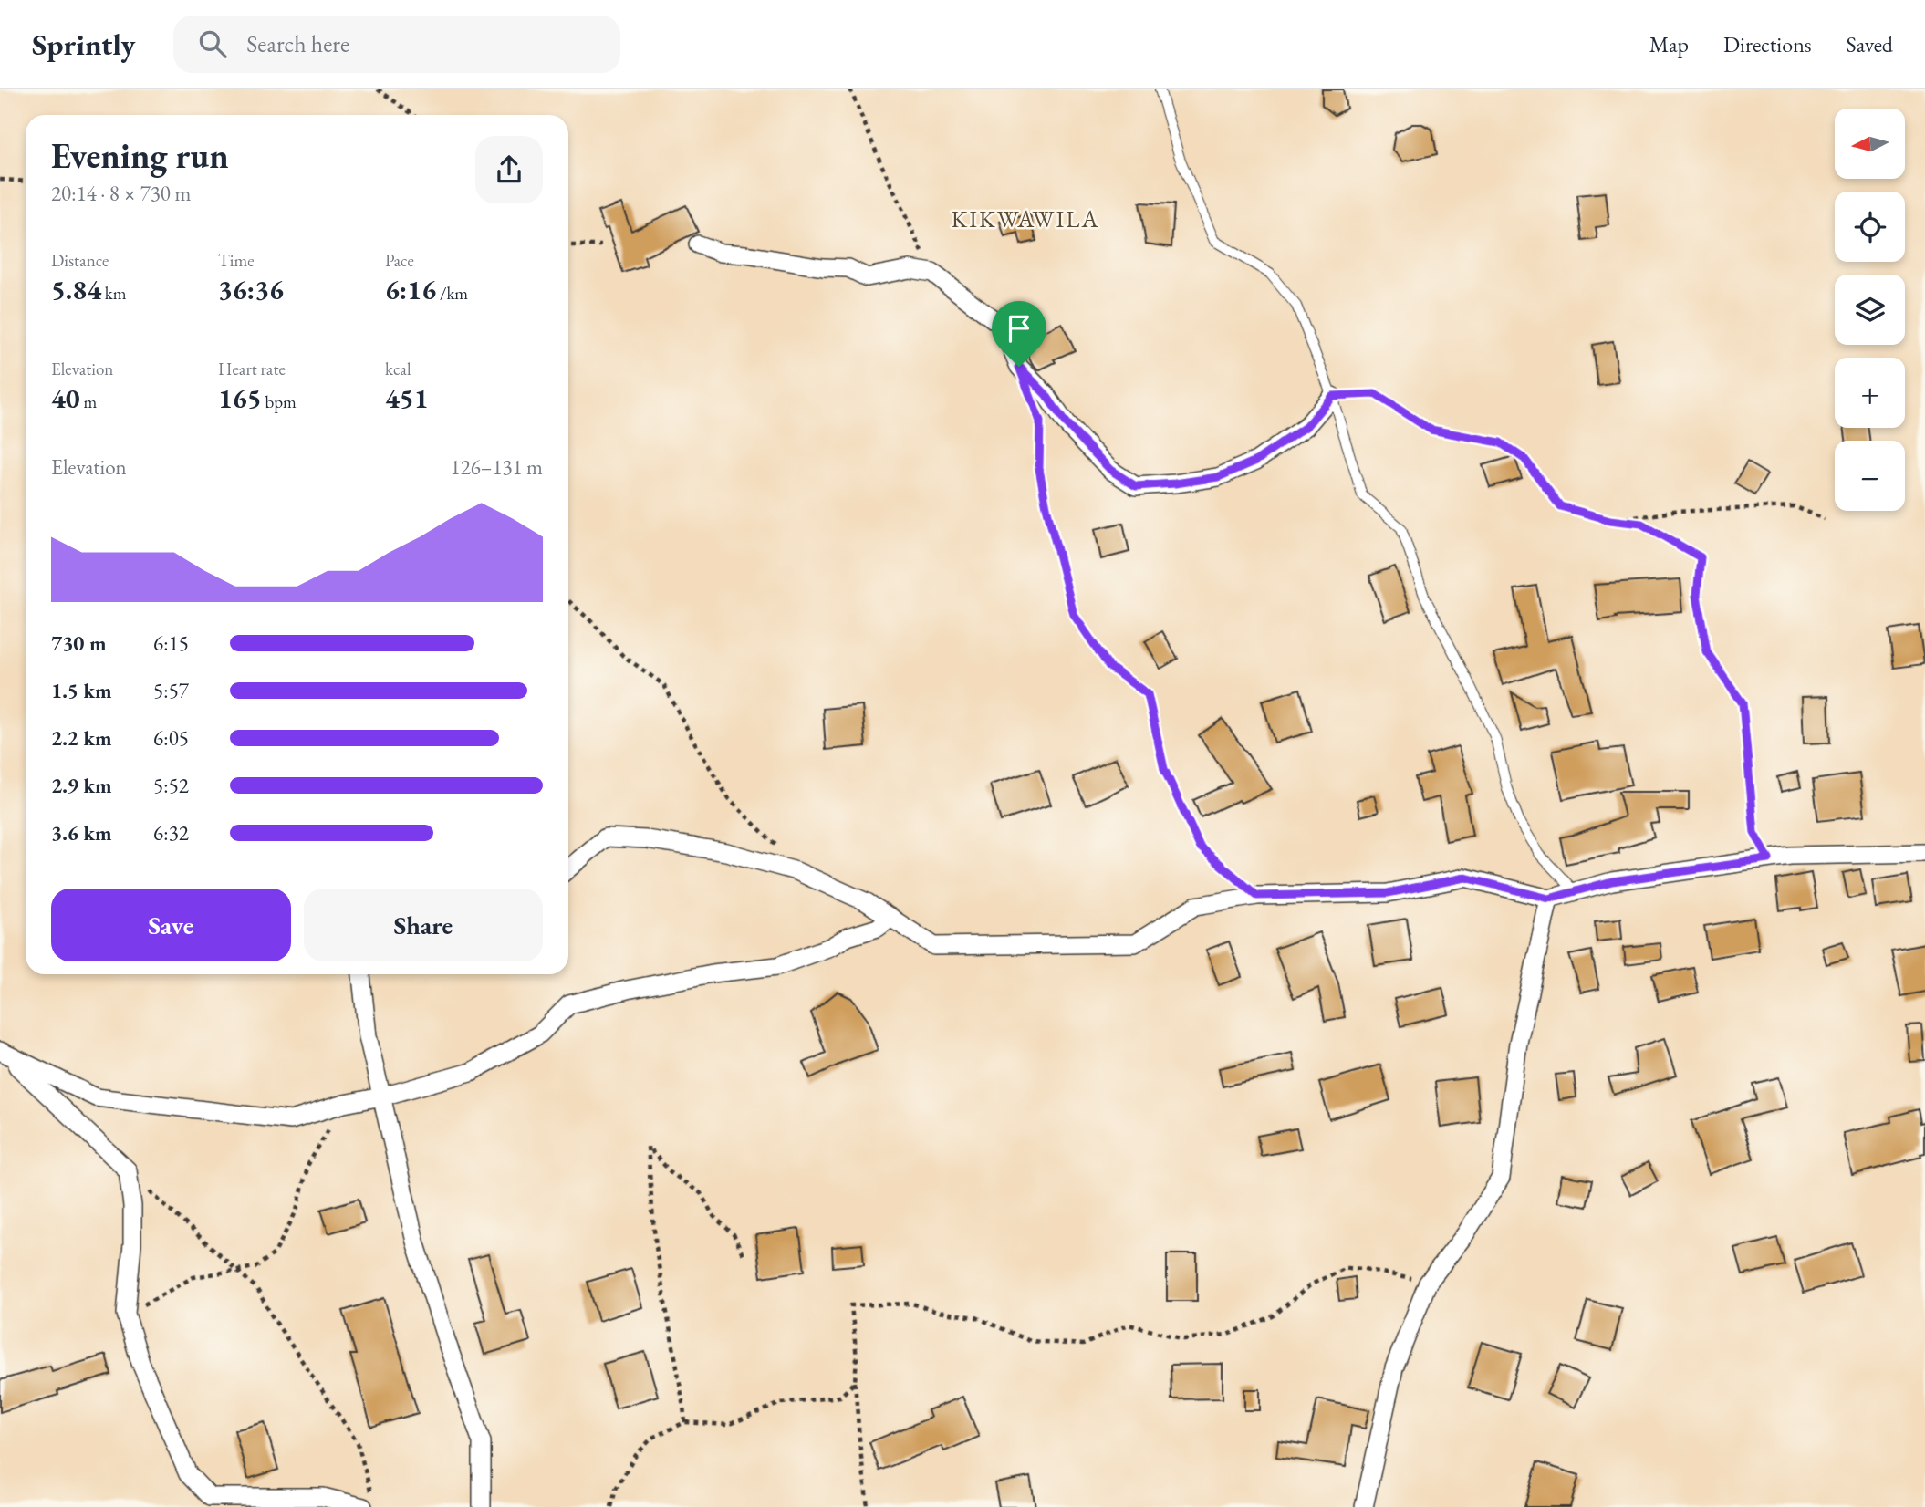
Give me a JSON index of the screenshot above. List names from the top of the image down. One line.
{"districts":["KIKWAWILA"],"north":"left","page":{"header":"Sprintly","search":"Search here","nav":["Map","Directions","Saved"],"map_buttons":["+","−"],"heading":["Evening run","20:14 · 8 × 730 m"],"stats":[["Distance","5.84 km"],["Time","36:36"],["Pace","6:16 /km"],["Elevation","40 m"],["Heart rate","165 bpm"],["kcal","451"]],"chart":["Elevation","126–131 m"],"list":[{"name":"730 m","note":"6:15"},{"name":"1.5 km","note":"5:57"},{"name":"2.2 km","note":"6:05"},{"name":"2.9 km","note":"5:52"},{"name":"3.6 km","note":"6:32"}],"buttons":["Save","Share"]}}
